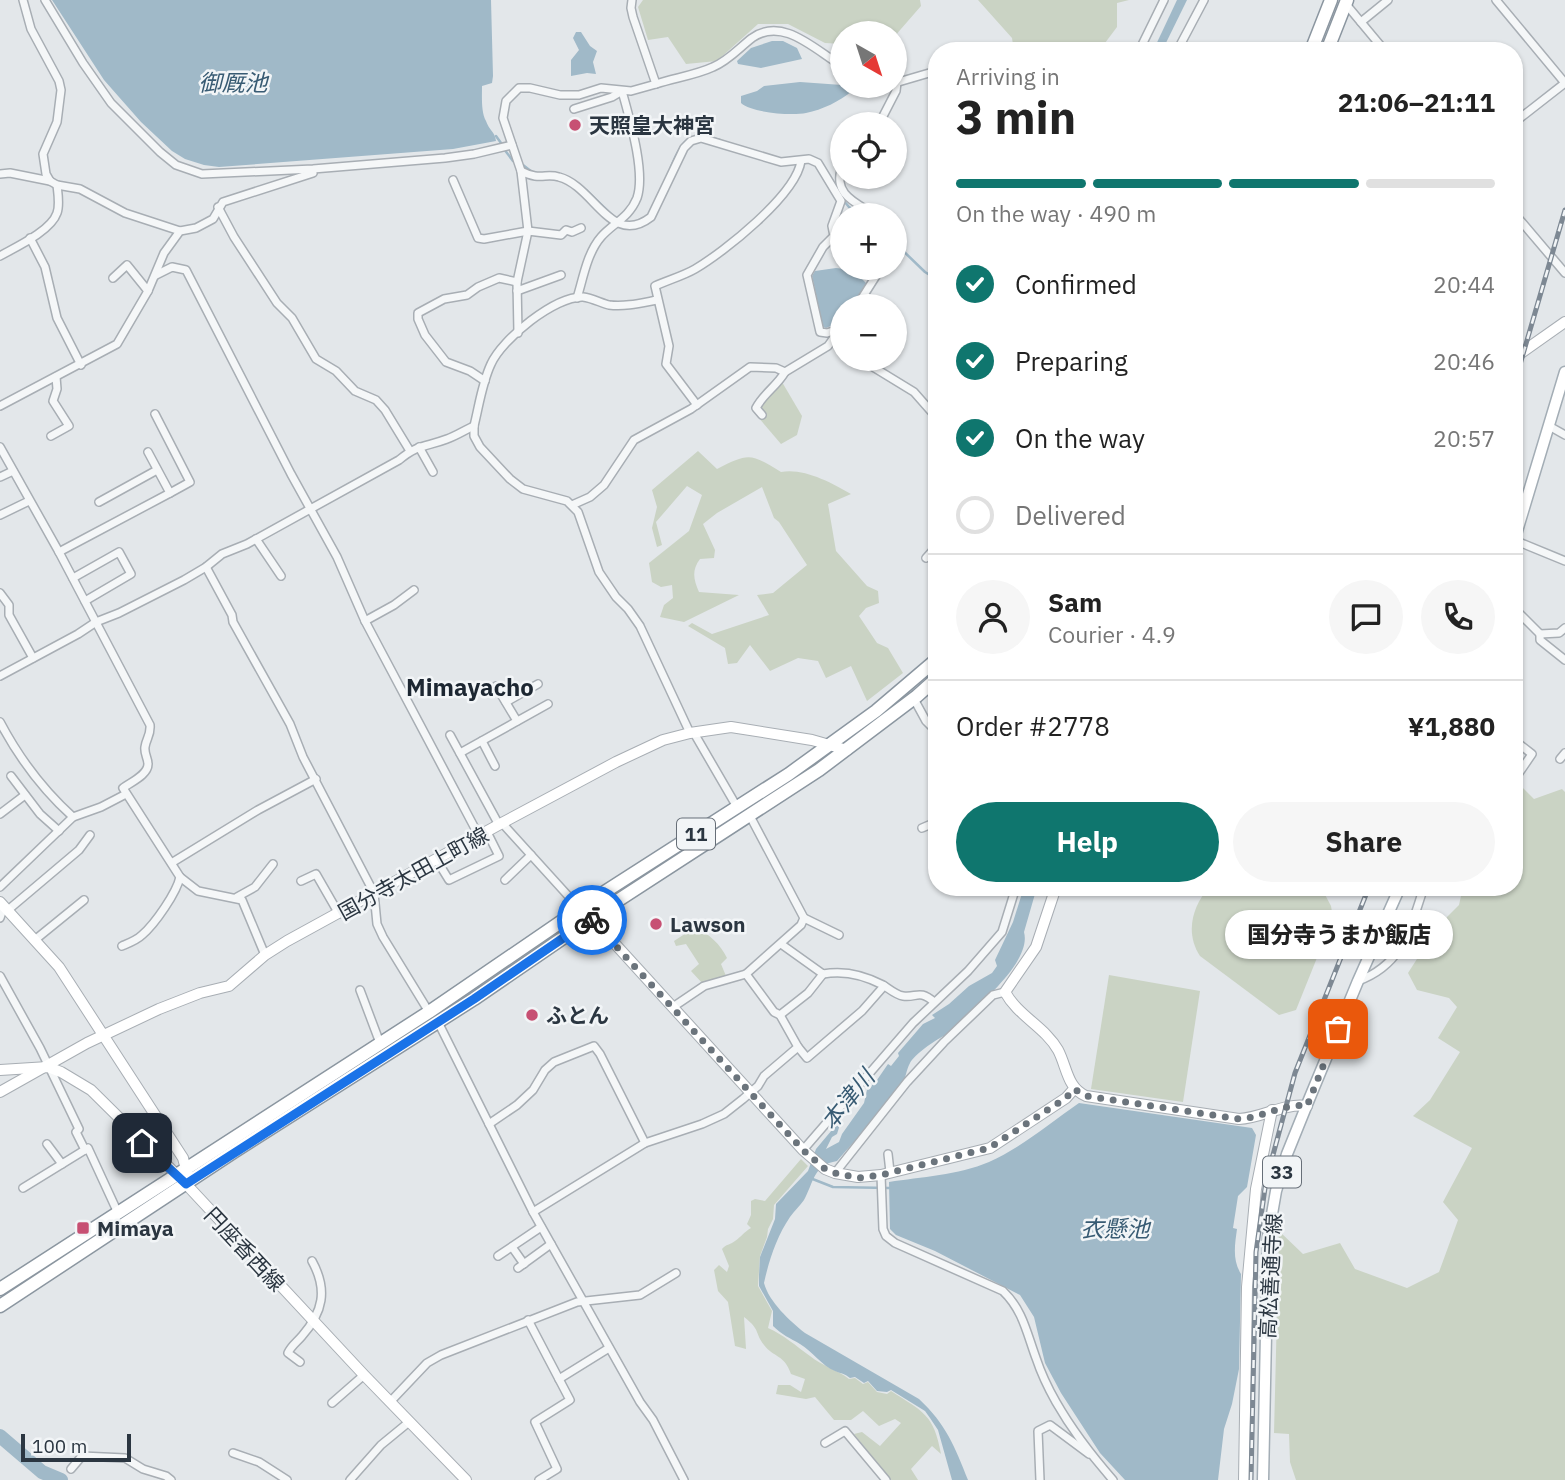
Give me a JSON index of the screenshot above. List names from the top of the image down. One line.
{"streets":{"highway":["11"],"main road":["国分寺太田上町線","33","円座香西線","高松善通寺線"]},"crossings":[["11","国分寺太田上町線"],["11","円座香西線"],["国分寺太田上町線","円座香西線"]],"districts":["Mimayacho"],"water":["御厩池","本津川","衣懸池"],"places":{"other":["天照皇大神宮","Lawson","ふとん","国分寺うまか飯店"],"transit":["Mimaya"]},"scale_bar":"100 m","north":"bottom right","page":{"map_buttons":["+","−"],"heading":["3 min","Arriving in","21:06–21:11"],"panel":["Sam","Courier · 4.9","Order #2778","¥1,880"],"bar":"On the way · 490 m","list":[["Confirmed","20:44"],["Preparing","20:46"],["On the way","20:57"],"Delivered"],"buttons":["Help","Share"],"bubble":"国分寺うまか飯店","scale":"100 m"}}
